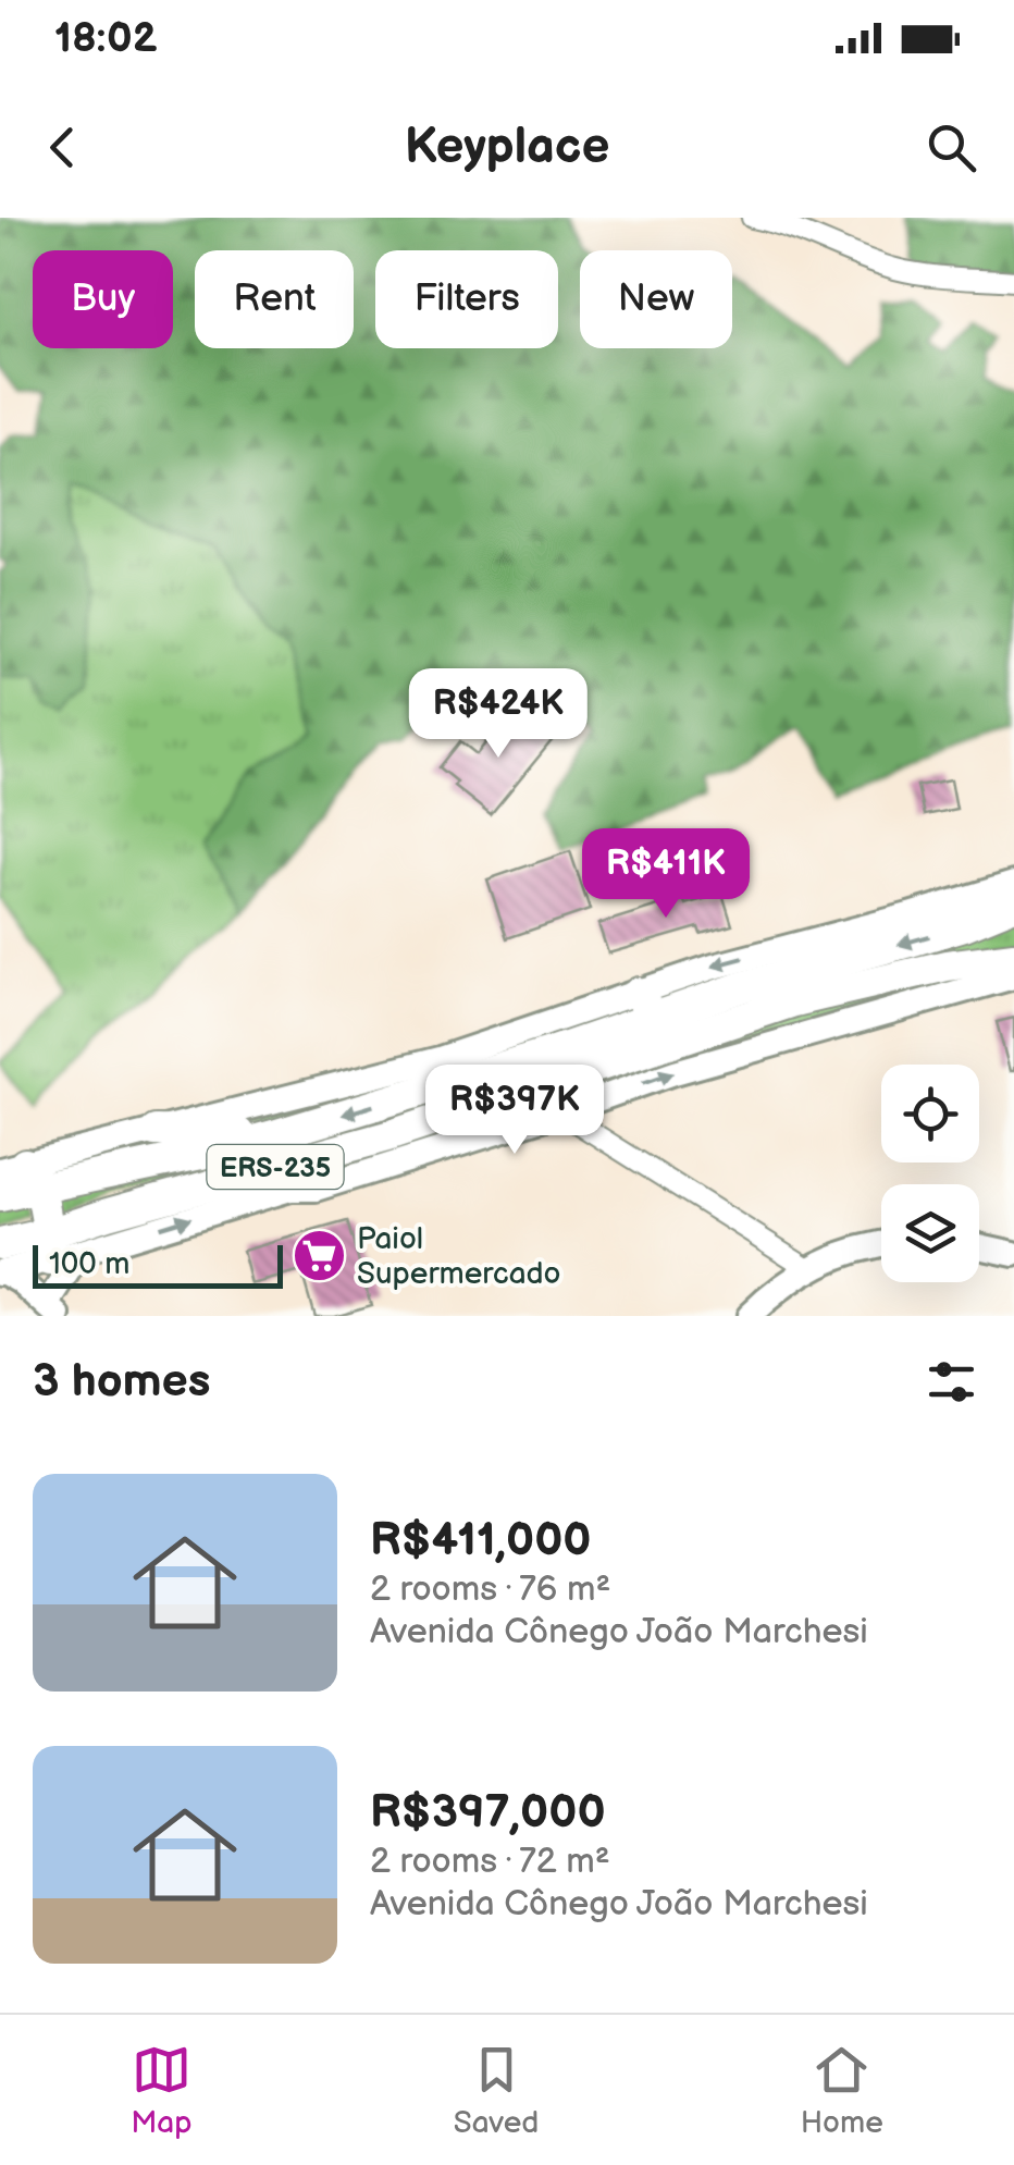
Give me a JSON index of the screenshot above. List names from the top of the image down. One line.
{"streets":{"main road":["ERS-235"]},"places":{"supermarket":["Paiol Supermercado"]},"scale_bar":"100 m","page":{"status":"18:02","header":"Keyplace","chip":["Buy","Rent","Filters","New"],"price":["R$424K","R$411K","R$397K"],"scale":"100 m","heading":"3 homes","list":[{"name":"R$411,000","note":"2 rooms · 76 m² · Avenida Cônego João Marchesi"},{"name":"R$397,000","note":"2 rooms · 72 m² · Avenida Cônego João Marchesi"}],"tabs":["Map","Saved","Home"]}}
